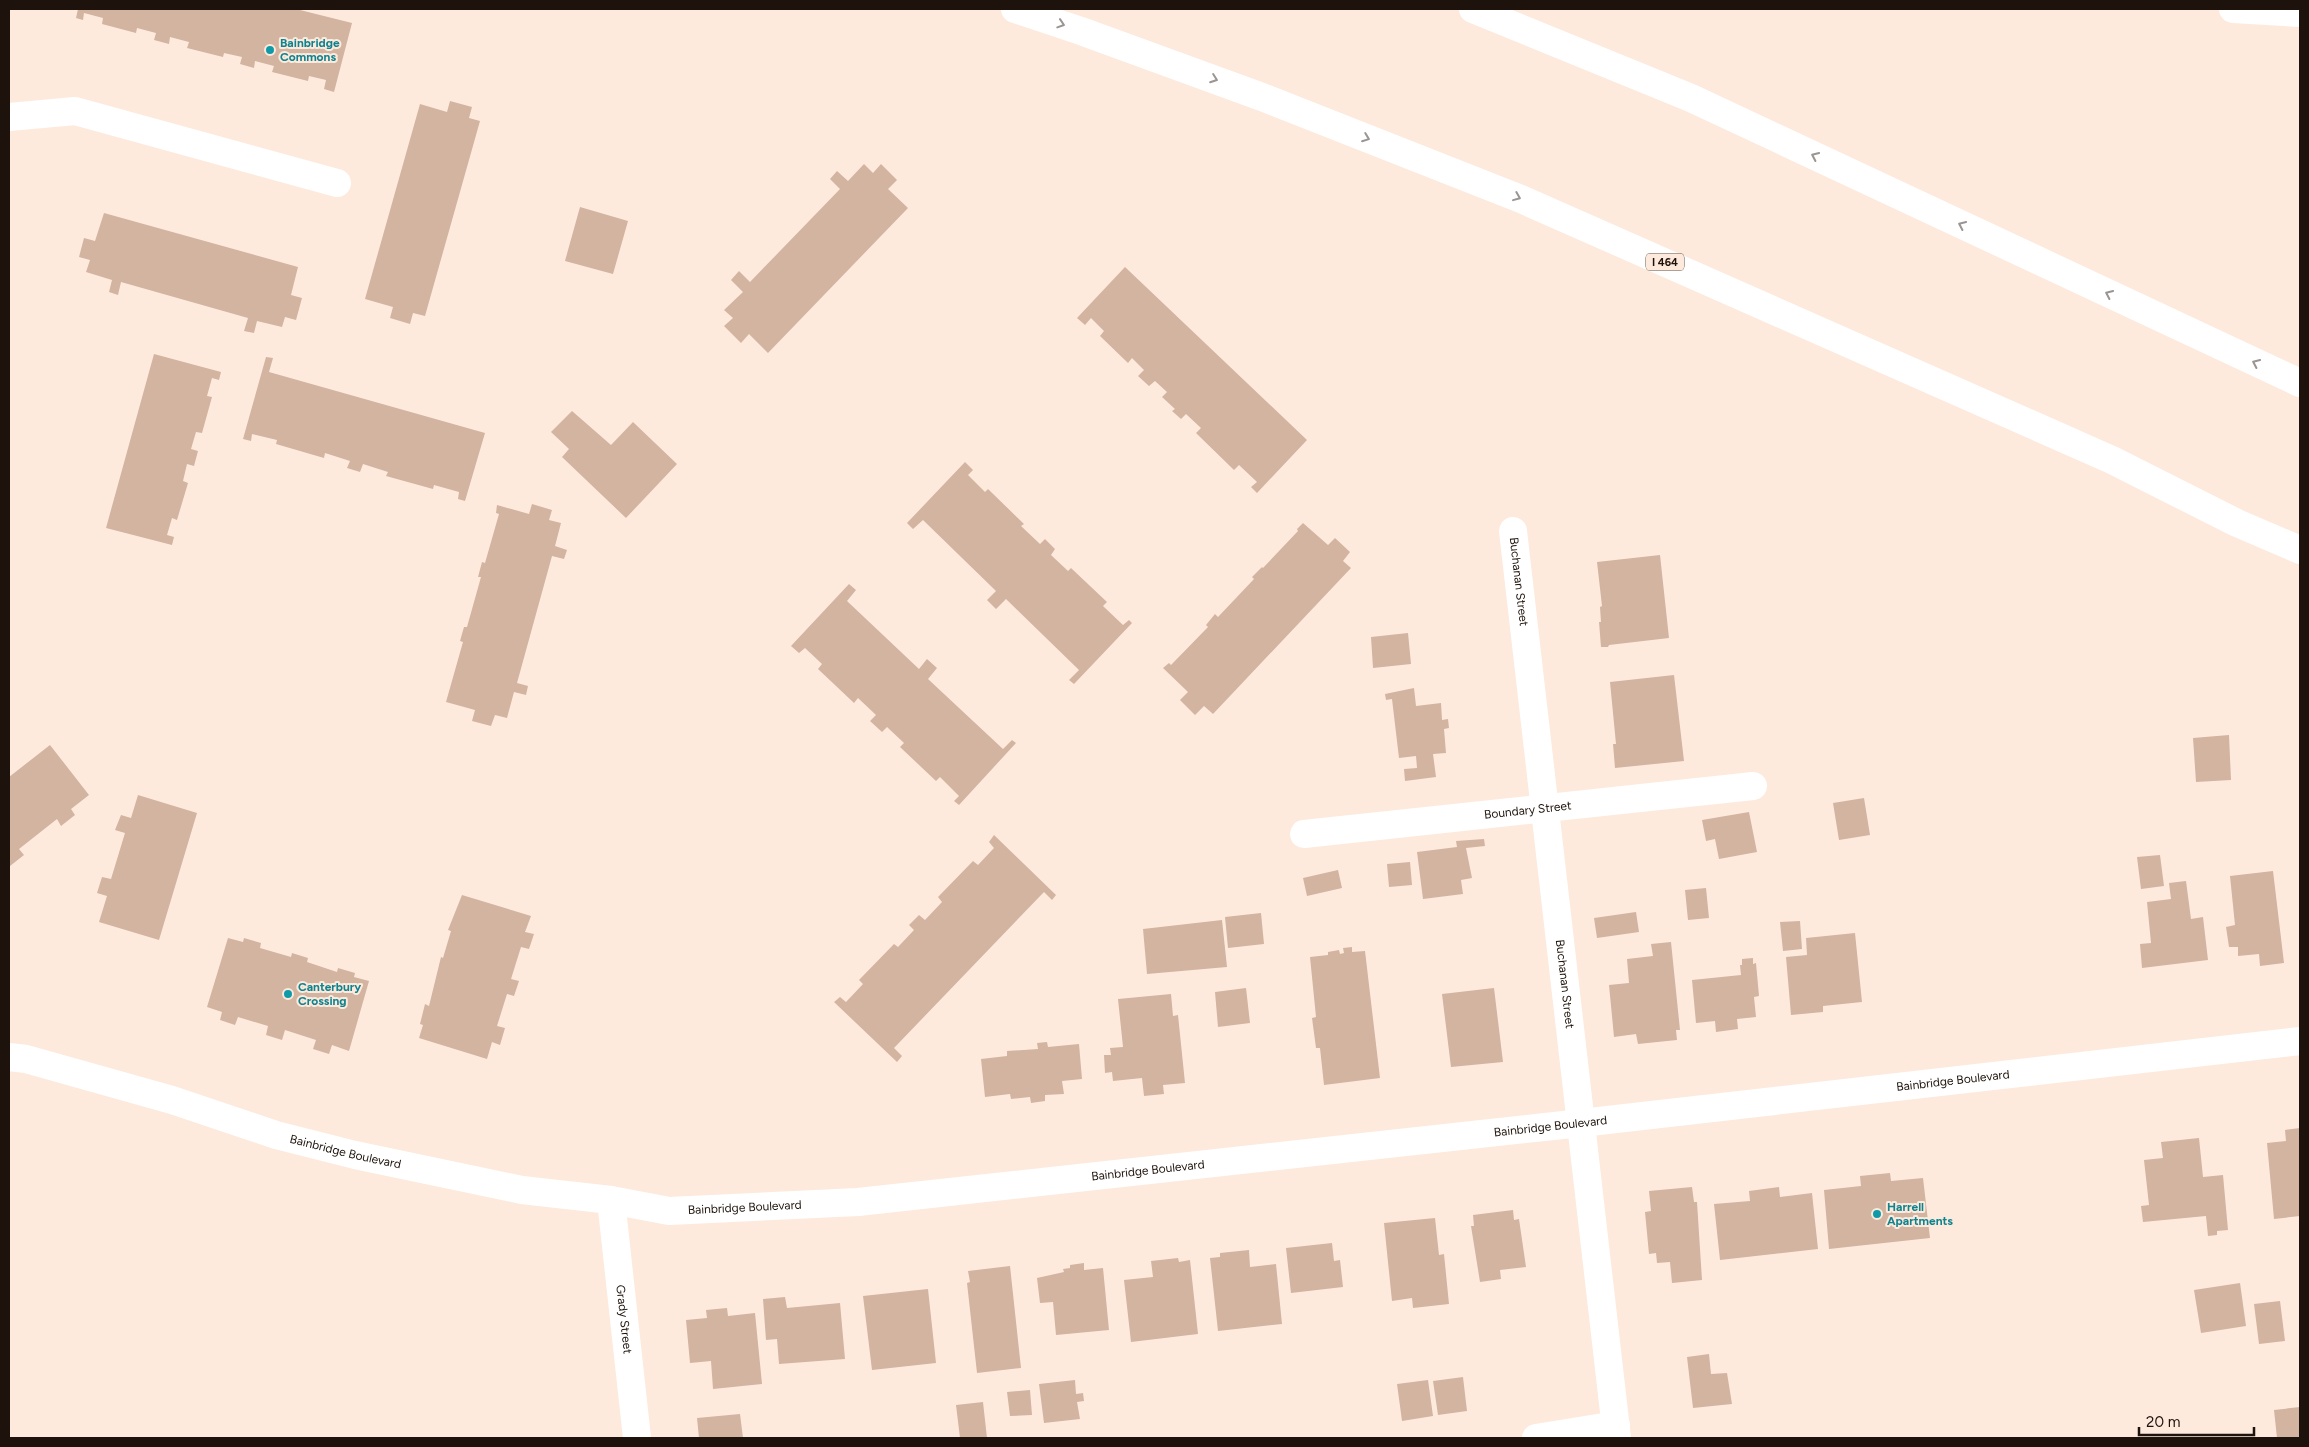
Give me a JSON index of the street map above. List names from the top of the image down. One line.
{"streets":{"main road":["I 464","Buchanan Street","Boundary Street","Bainbridge Boulevard","Grady Street"]},"crossings":[["Buchanan Street","Boundary Street"],["Buchanan Street","Bainbridge Boulevard"],["Bainbridge Boulevard","Grady Street"]],"places":["Bainbridge Commons","Canterbury Crossing","Harrell Apartments"],"scale_bar":"20 m"}
